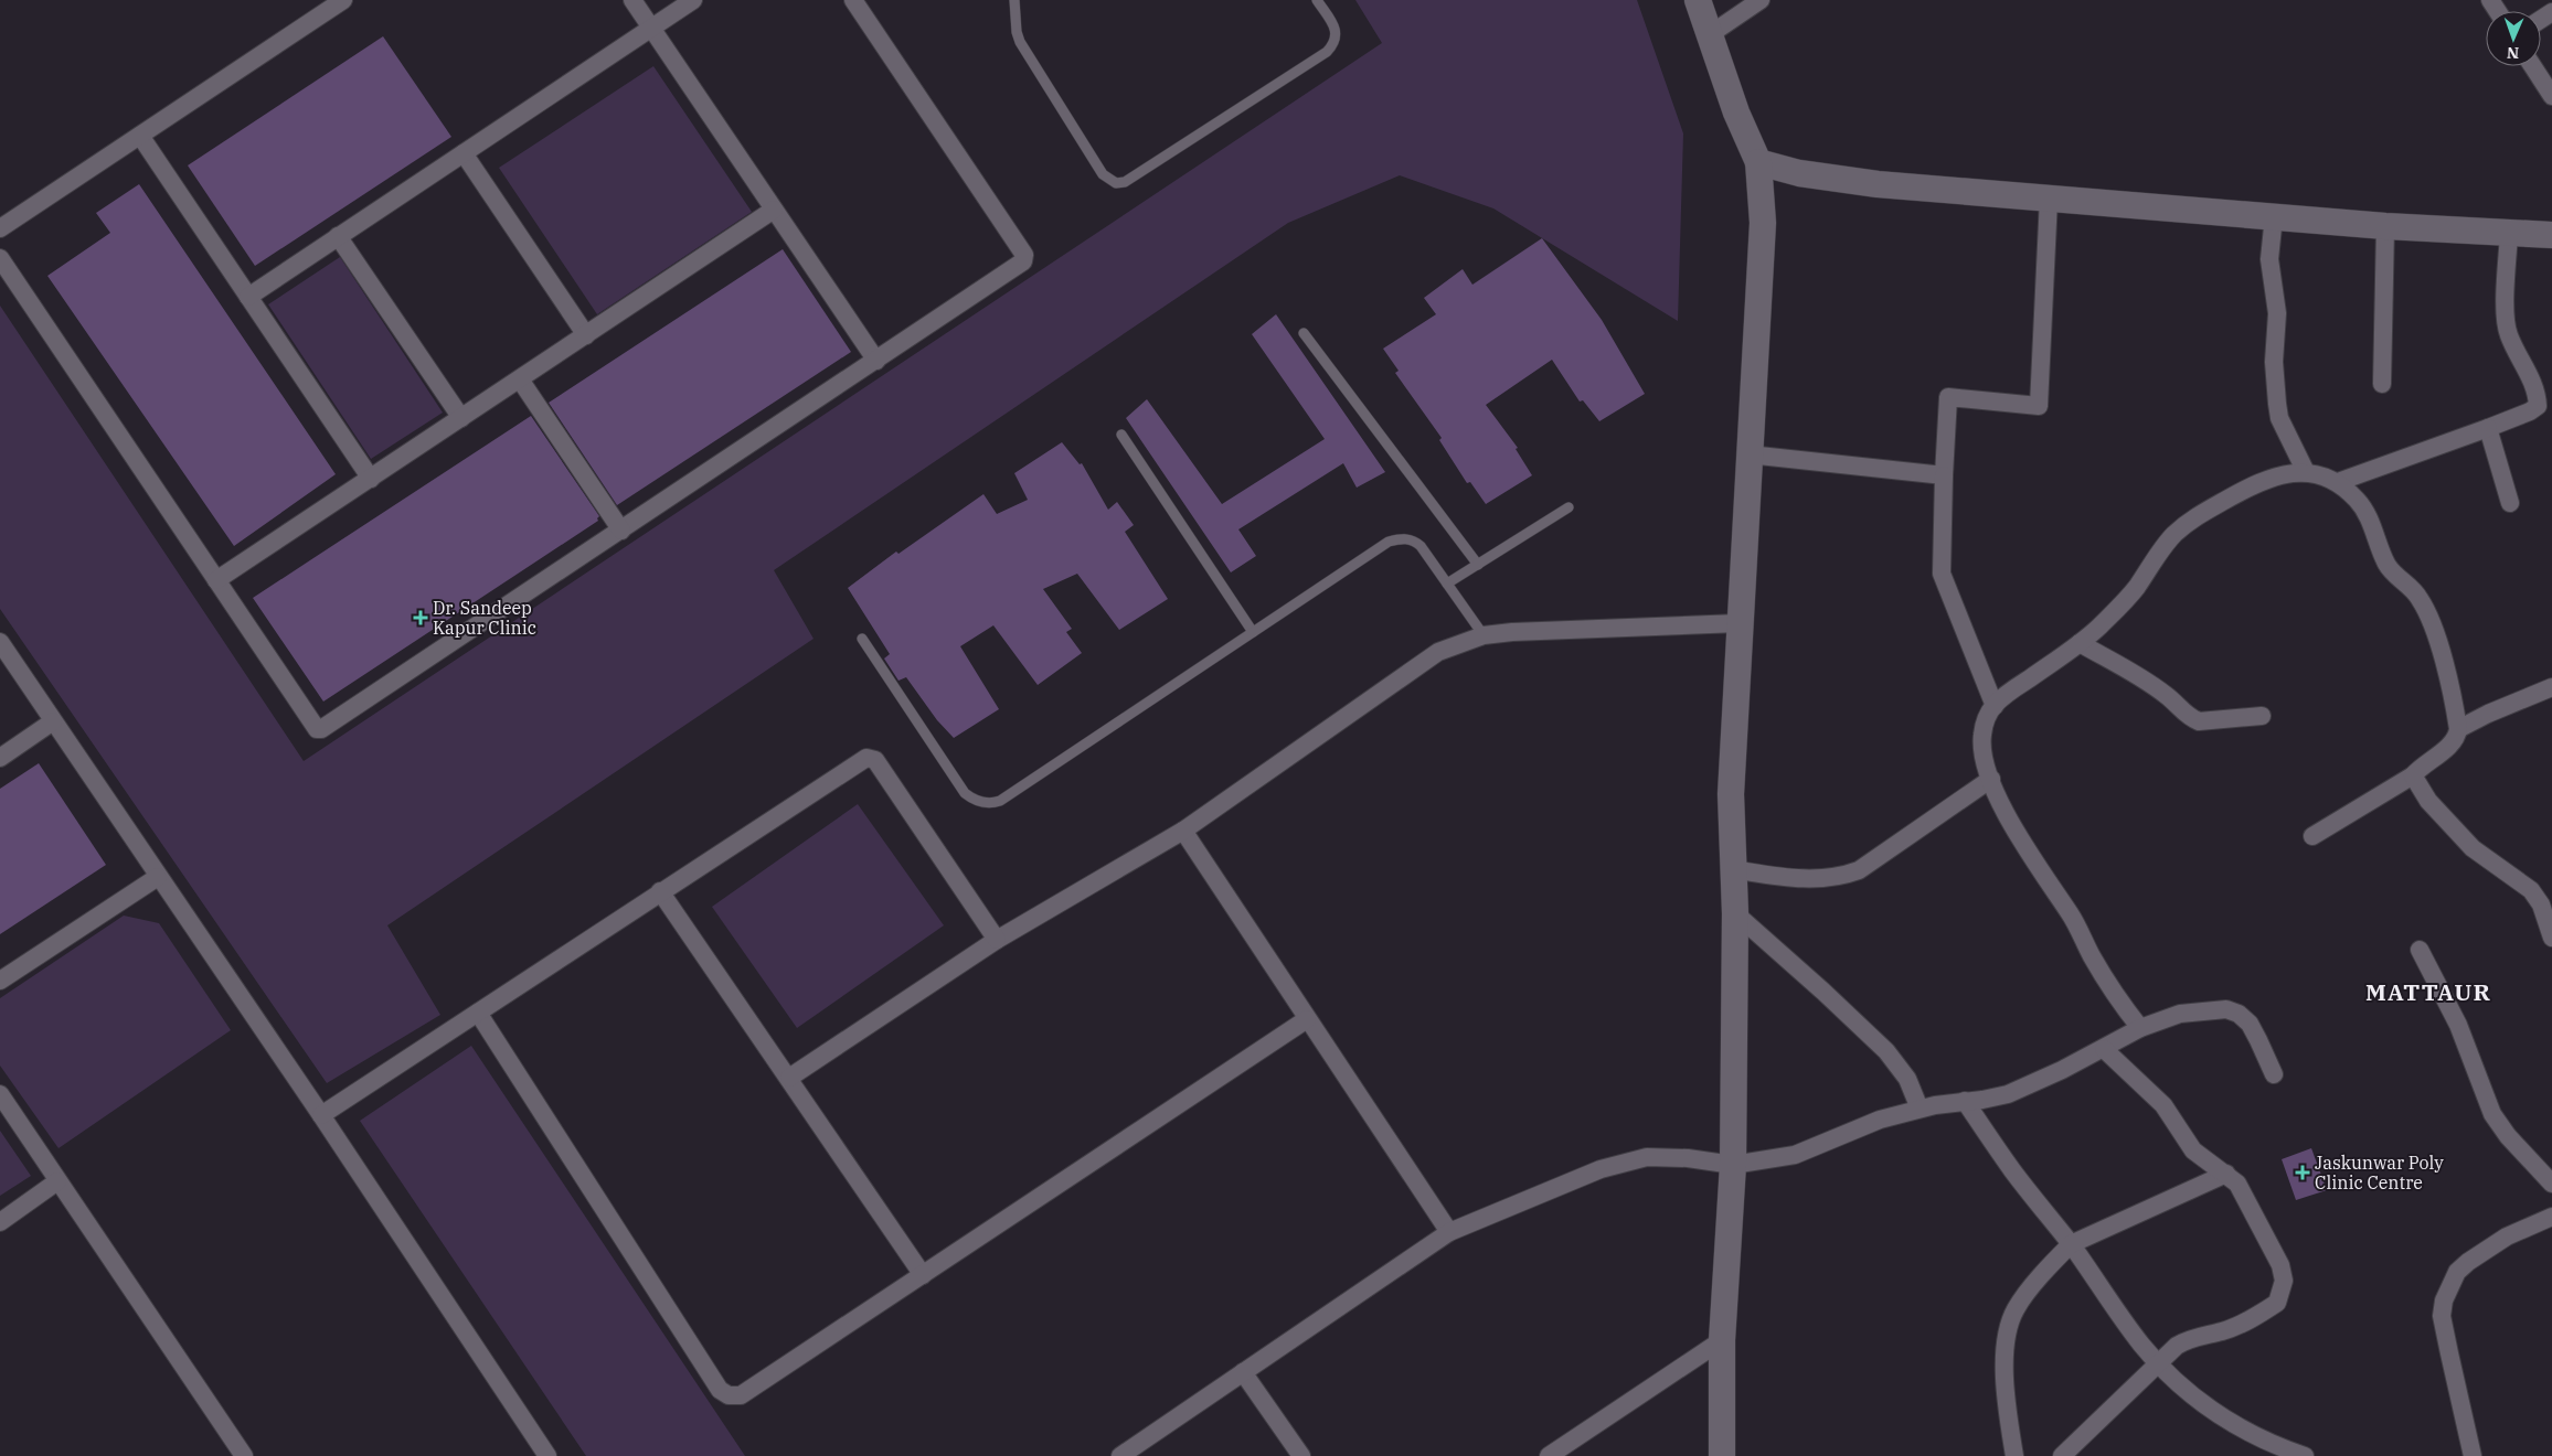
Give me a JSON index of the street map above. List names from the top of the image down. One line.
{"districts":["MATTAUR"],"places":{"health":["Dr. Sandeep Kapur Clinic","Jaskunwar Poly Clinic Centre"]},"north":"bottom"}
